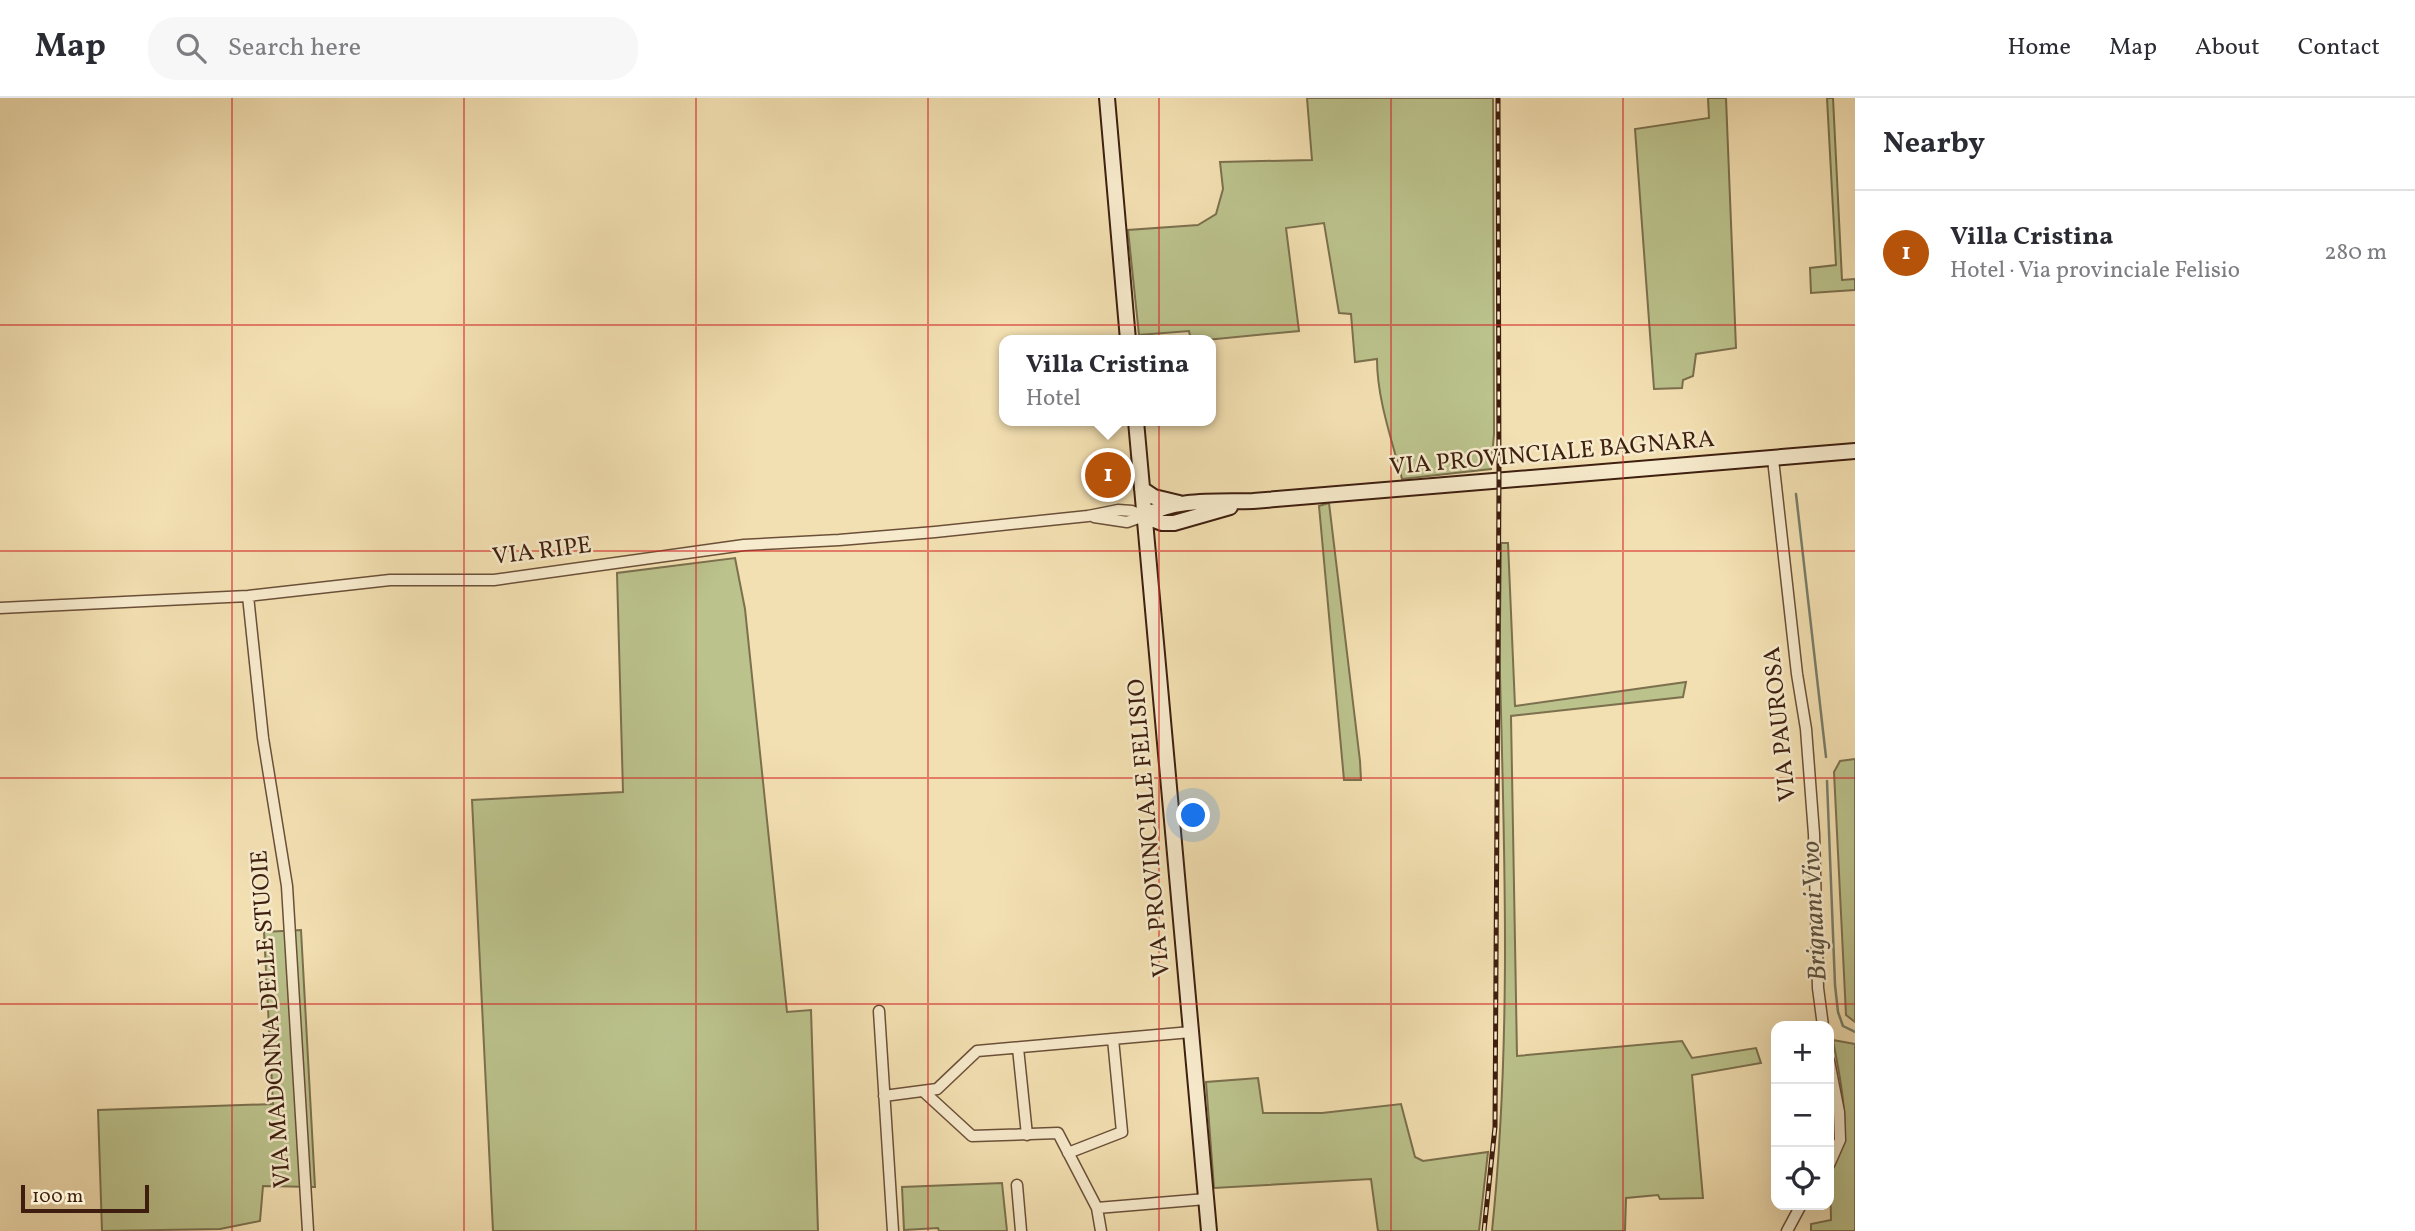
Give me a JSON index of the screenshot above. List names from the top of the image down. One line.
{"streets":{"main road":["VIA PROVINCIALE BAGNARA","VIA PROVINCIALE FELISIO"],"street":["VIA RIPE","VIA PAUROSA","VIA MADONNA DELLE STUOIE"]},"crossings":[["VIA PROVINCIALE BAGNARA","VIA RIPE"],["VIA PROVINCIALE BAGNARA","VIA PAUROSA"],["VIA PROVINCIALE BAGNARA","VIA PROVINCIALE FELISIO"],["VIA RIPE","VIA PROVINCIALE FELISIO"],["VIA RIPE","VIA MADONNA DELLE STUOIE"]],"water":["Brignani Vivo"],"scale_bar":"100 m","page":{"header":"Map","search":"Search here","nav":["Home","Map","About","Contact"],"heading":"Nearby","list":[{"mark":"1","name":"Villa Cristina","note":"Hotel · Via provinciale Felisio","value":"280 m"}],"popup":["Villa Cristina","Hotel"],"pins":"1","map_buttons":["+","−"],"scale":"100 m"}}
